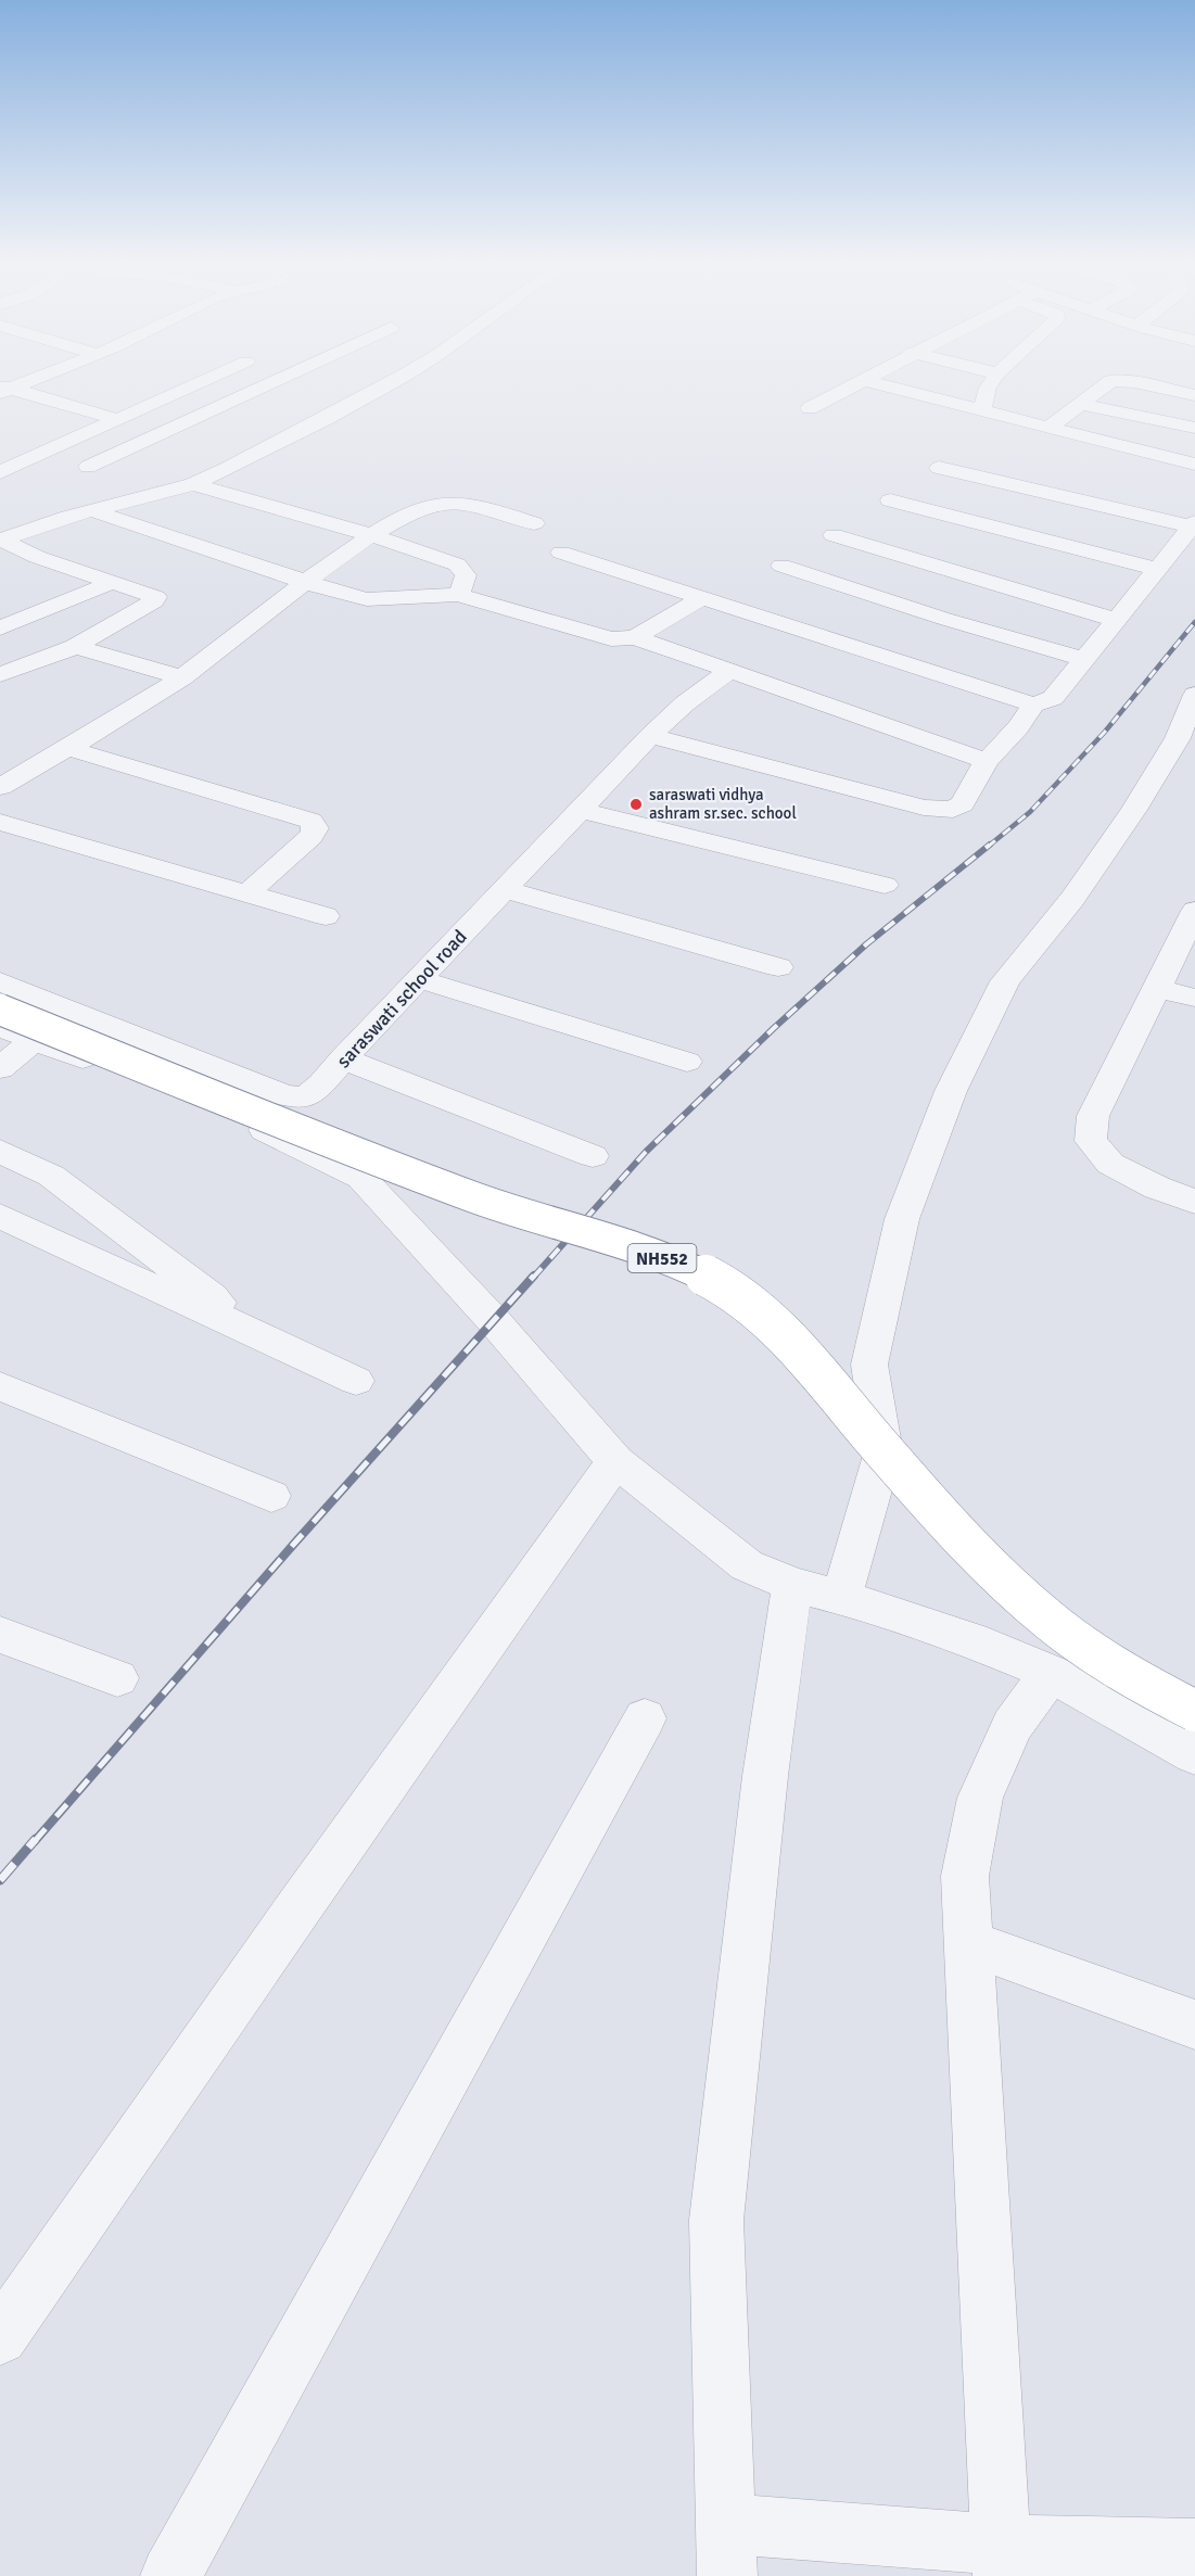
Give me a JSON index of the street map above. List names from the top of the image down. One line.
{"streets":{"highway":["NH552"],"street":["saraswati school road"]},"places":["saraswati vidhya ashram sr.sec. school"]}
